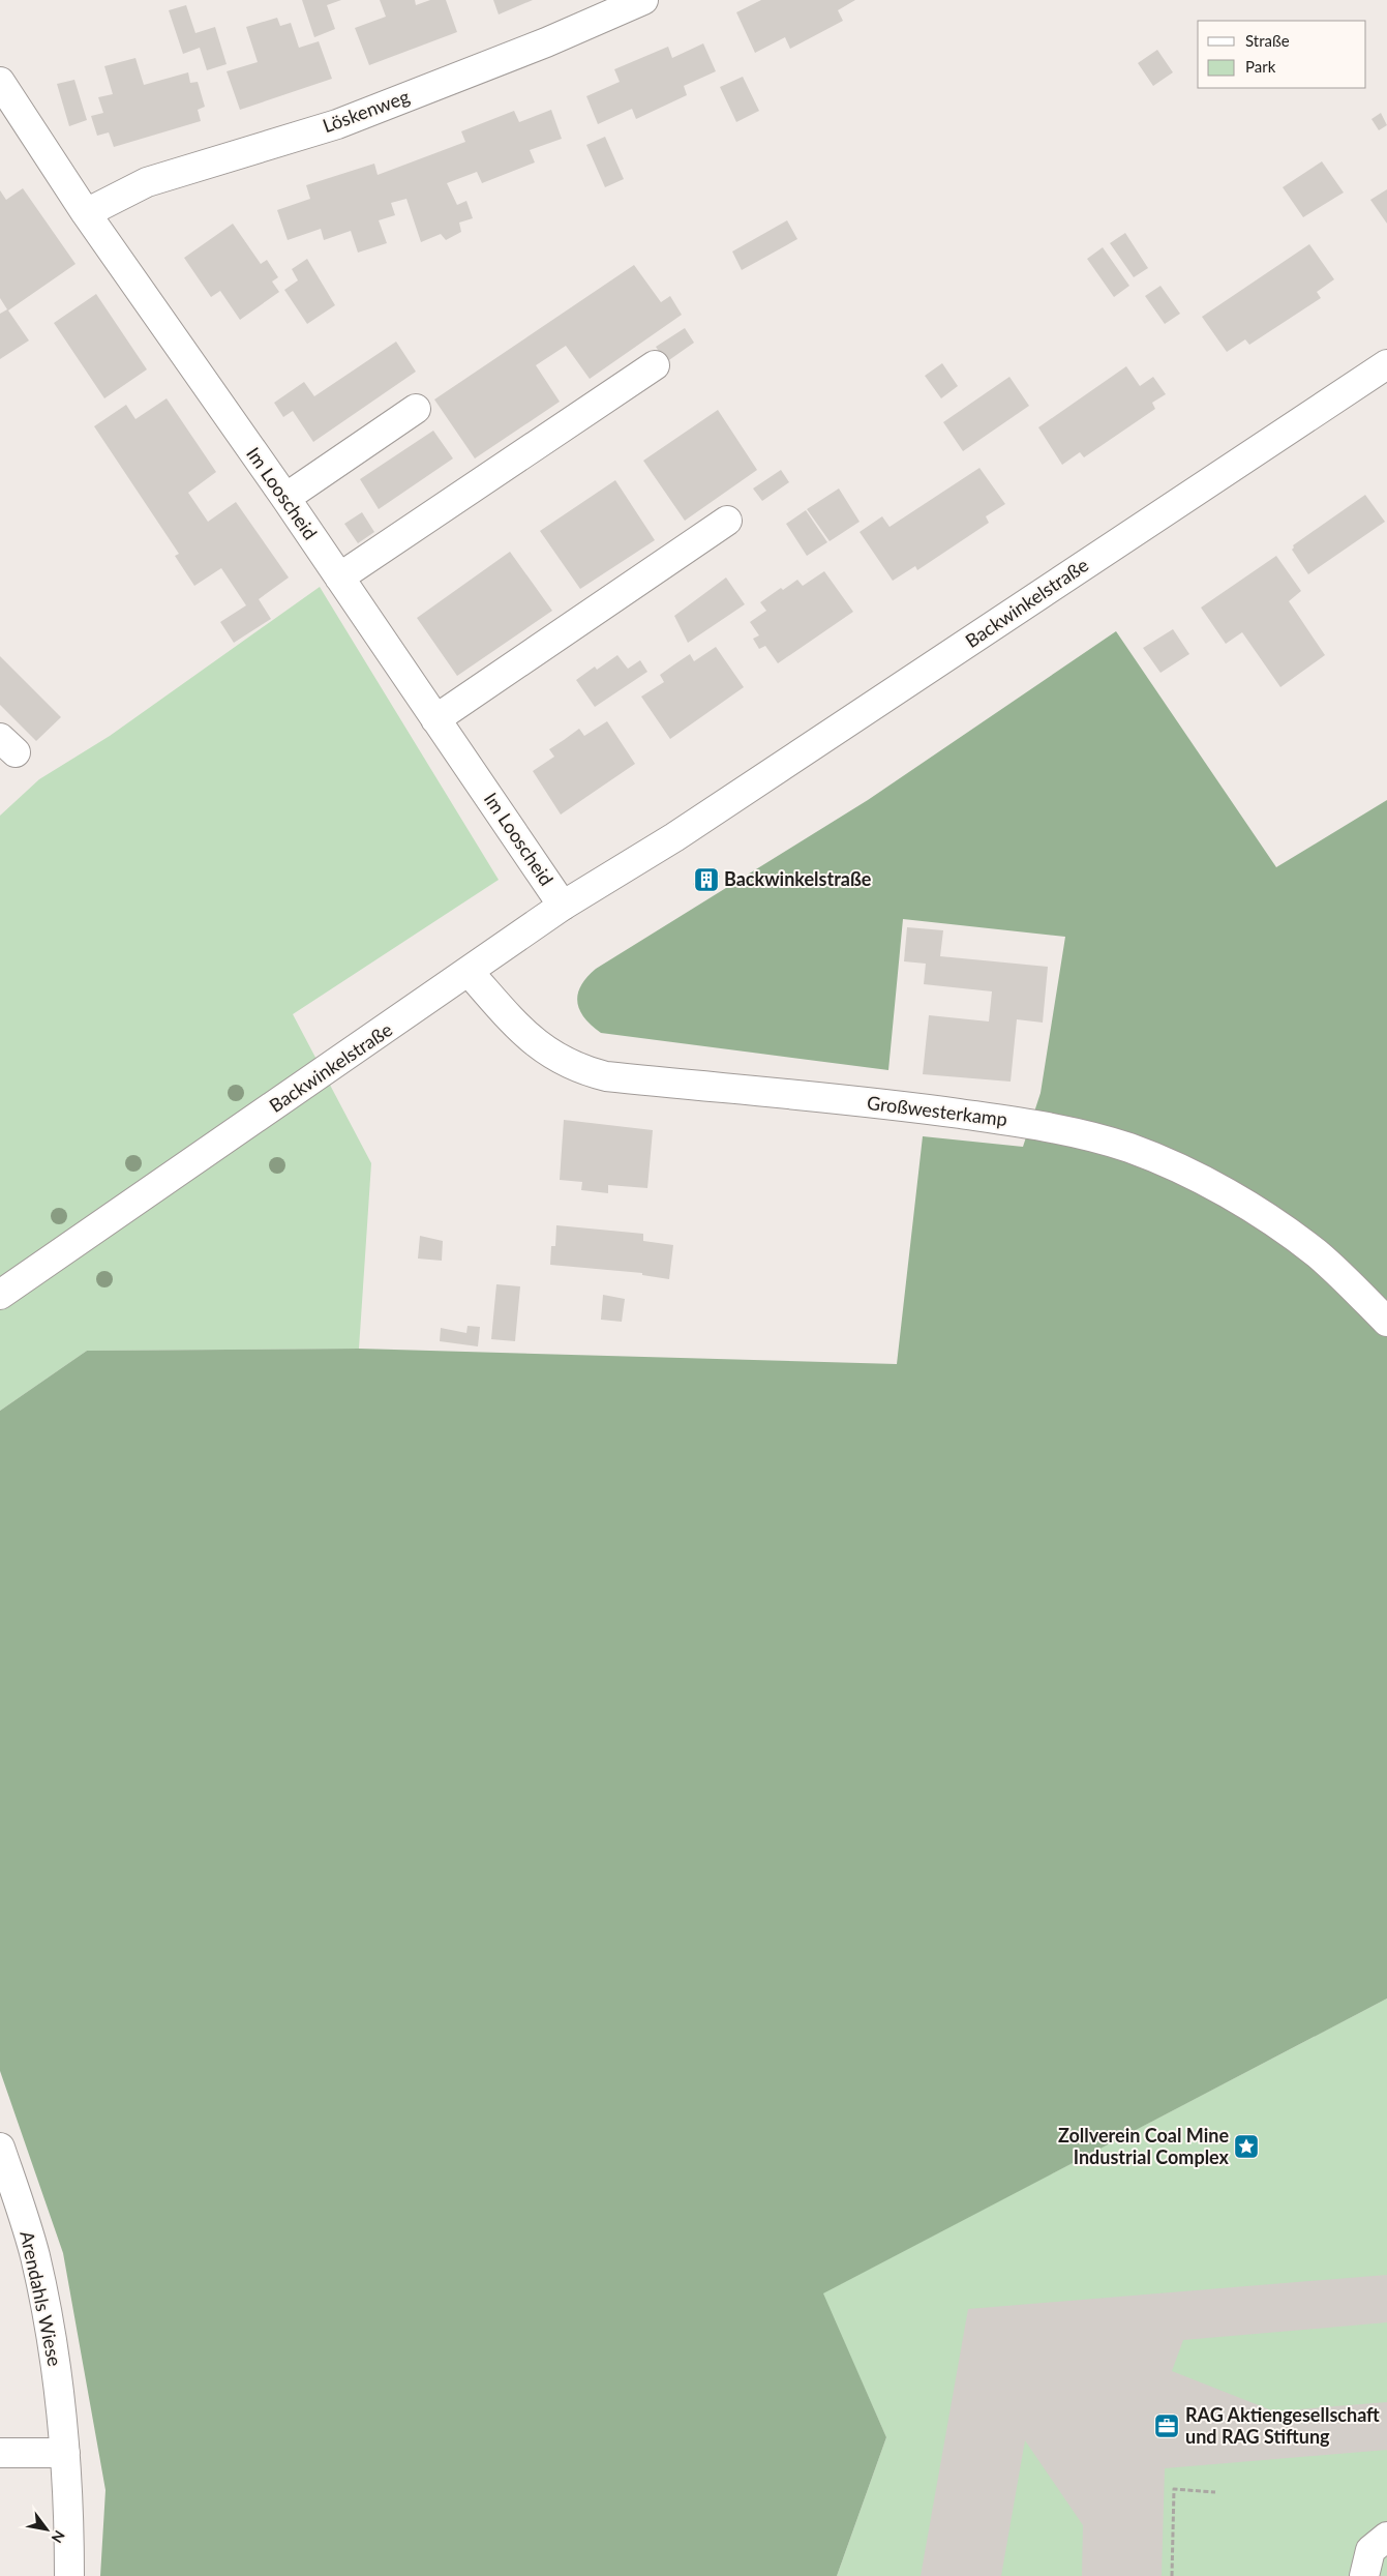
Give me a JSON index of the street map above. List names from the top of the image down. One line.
{"streets":{"street":["Löskenweg","Im Looscheid","Backwinkelstraße","Großwesterkamp","Arendahls Wiese"]},"crossings":[["Löskenweg","Im Looscheid"],["Im Looscheid","Backwinkelstraße"],["Backwinkelstraße","Großwesterkamp"]],"places":{"building":["Backwinkelstraße"],"place":["Zollverein Coal Mine Industrial Complex"],"office":["RAG Aktiengesellschaft und RAG Stiftung"]},"legend":["Straße","Park"],"north":"bottom right"}
